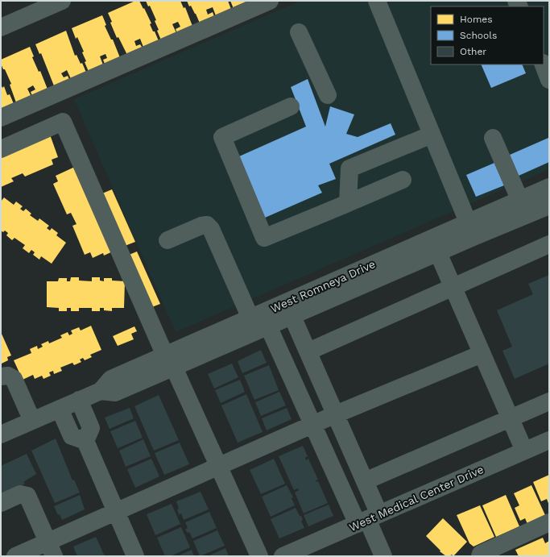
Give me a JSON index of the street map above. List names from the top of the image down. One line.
{"streets":{"street":["West Romneya Drive","West Medical Center Drive"]},"legend":["Homes","Schools","Other"]}
